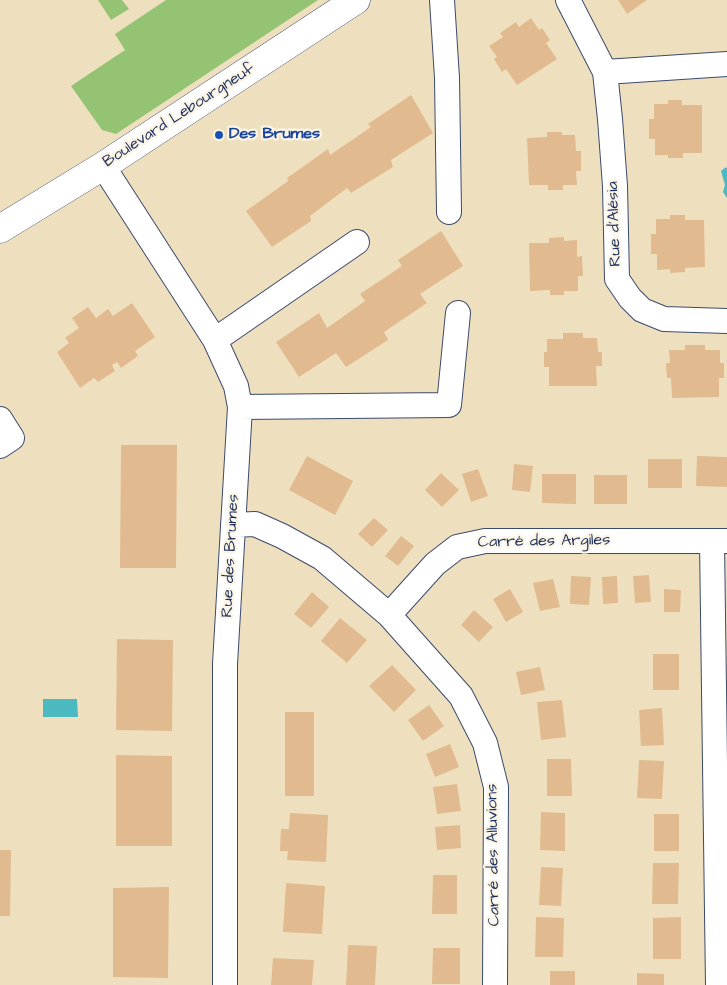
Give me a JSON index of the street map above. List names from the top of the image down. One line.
{"streets":{"main road":["Boulevard Lebourgneuf"],"street":["Rue d'Alésia","Carré des Argiles","Rue des Brumes","Carré des Alluvions"]},"crossings":[["Boulevard Lebourgneuf","Rue des Brumes"],["Carré des Argiles","Carré des Alluvions"],["Rue des Brumes","Carré des Alluvions"]],"places":["Des Brumes"]}
